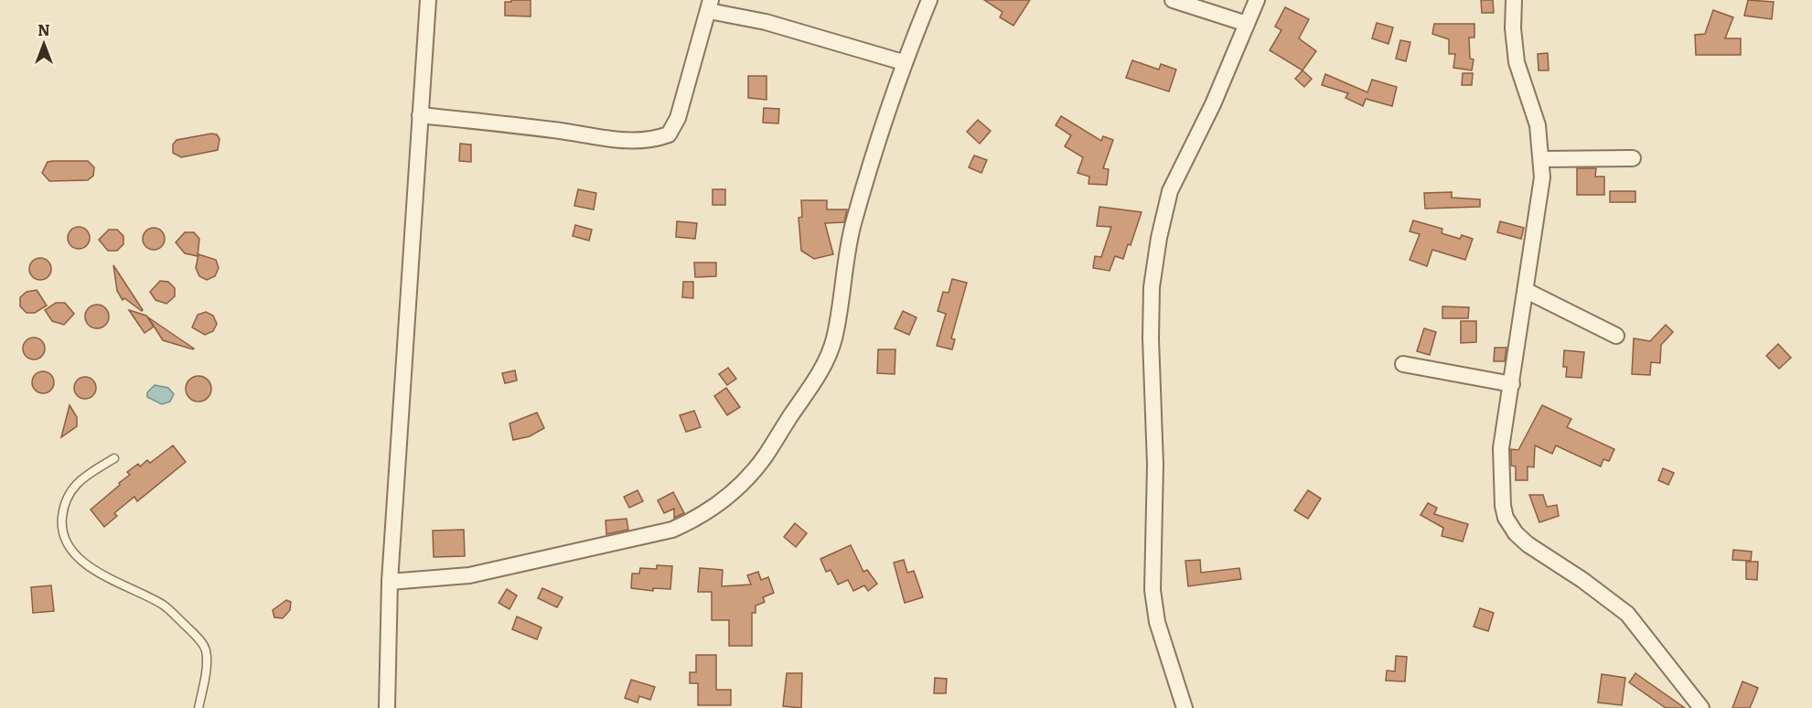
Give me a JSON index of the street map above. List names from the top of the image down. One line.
{"north":"top"}
